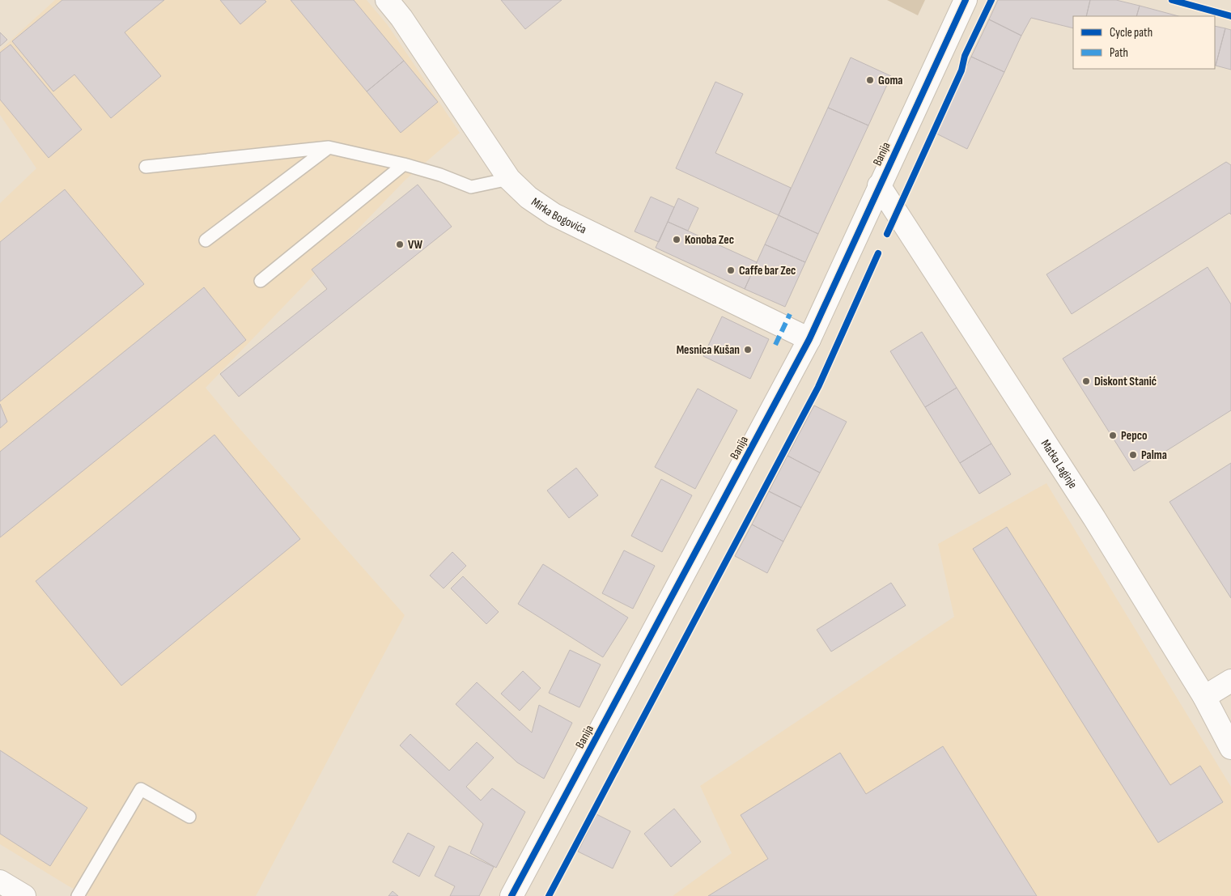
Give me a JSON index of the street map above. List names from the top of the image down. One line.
{"streets":{"street":["Banija","Mirka Bogovića","Matka Laginje"]},"crossings":[["Banija","Mirka Bogovića"],["Banija","Matka Laginje"]],"places":["Goma","Konoba Zec","VW","Caffe bar Zec","Mesnica Kušan","Diskont Stanić","Pepco","Palma"],"legend":["Cycle path","Path"]}
